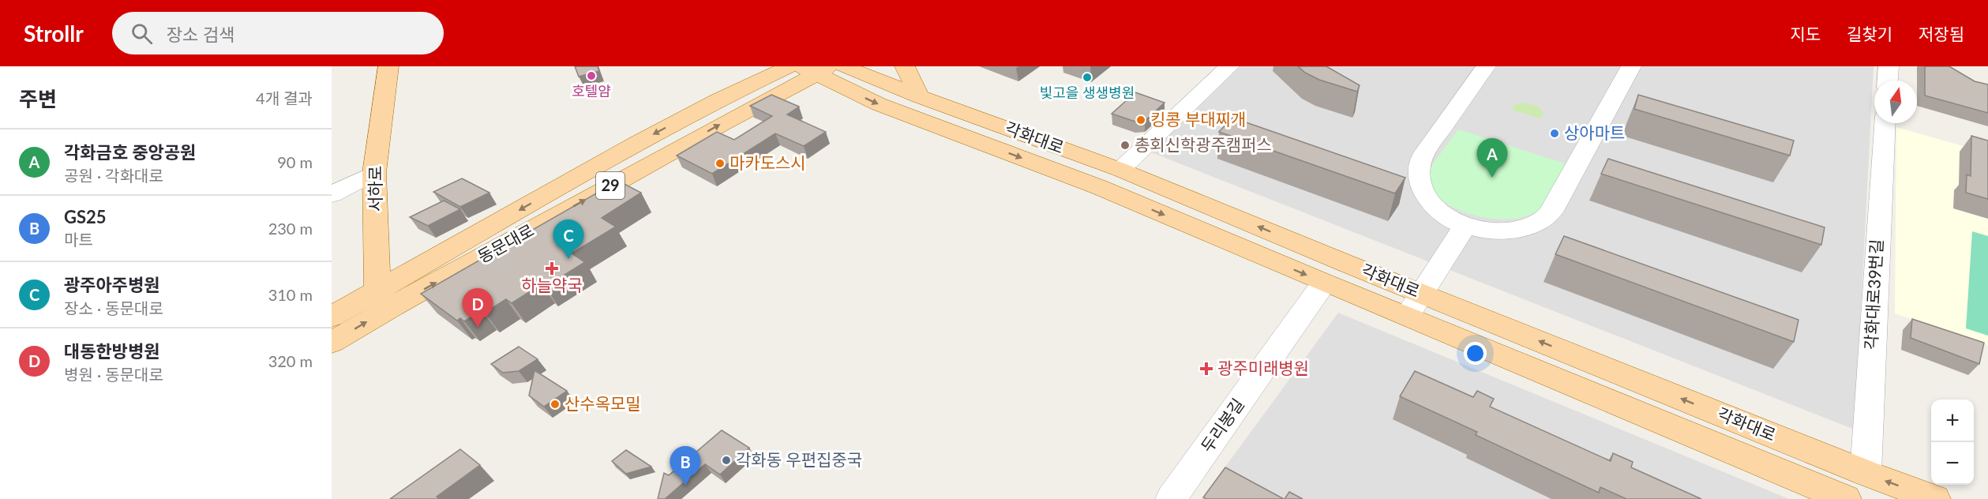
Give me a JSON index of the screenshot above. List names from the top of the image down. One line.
{"streets":{"main road":["각화대로","29","서하로","동문대로"],"street":["각화대로39번길","두리봉길"]},"crossings":[["각화대로","동문대로"],["각화대로","각화대로39번길"],["각화대로","두리봉길"],["서하로","동문대로"]],"places":{"other":["호텔얌","빛고을 생생병원","킹콩 부대찌개","상아마트","총회신학광주캠퍼스","마카도스시","산수옥모밀","각화동 우편집중국"],"health":["하늘약국","광주미래병원"]},"north":"top","page":{"header":"Strollr","search":"장소 검색","nav":["지도","길찾기","저장됨"],"heading":["주변","4개 결과"],"list":[{"mark":"A","name":"각화금호 중앙공원","note":"공원 · 각화대로","value":"90 m"},{"mark":"B","name":"GS25","note":"마트","value":"230 m"},{"mark":"C","name":"광주아주병원","note":"장소 · 동문대로","value":"310 m"},{"mark":"D","name":"대동한방병원","note":"병원 · 동문대로","value":"320 m"}],"pins":["A","C","D","B"],"map_buttons":["+","−"]}}
